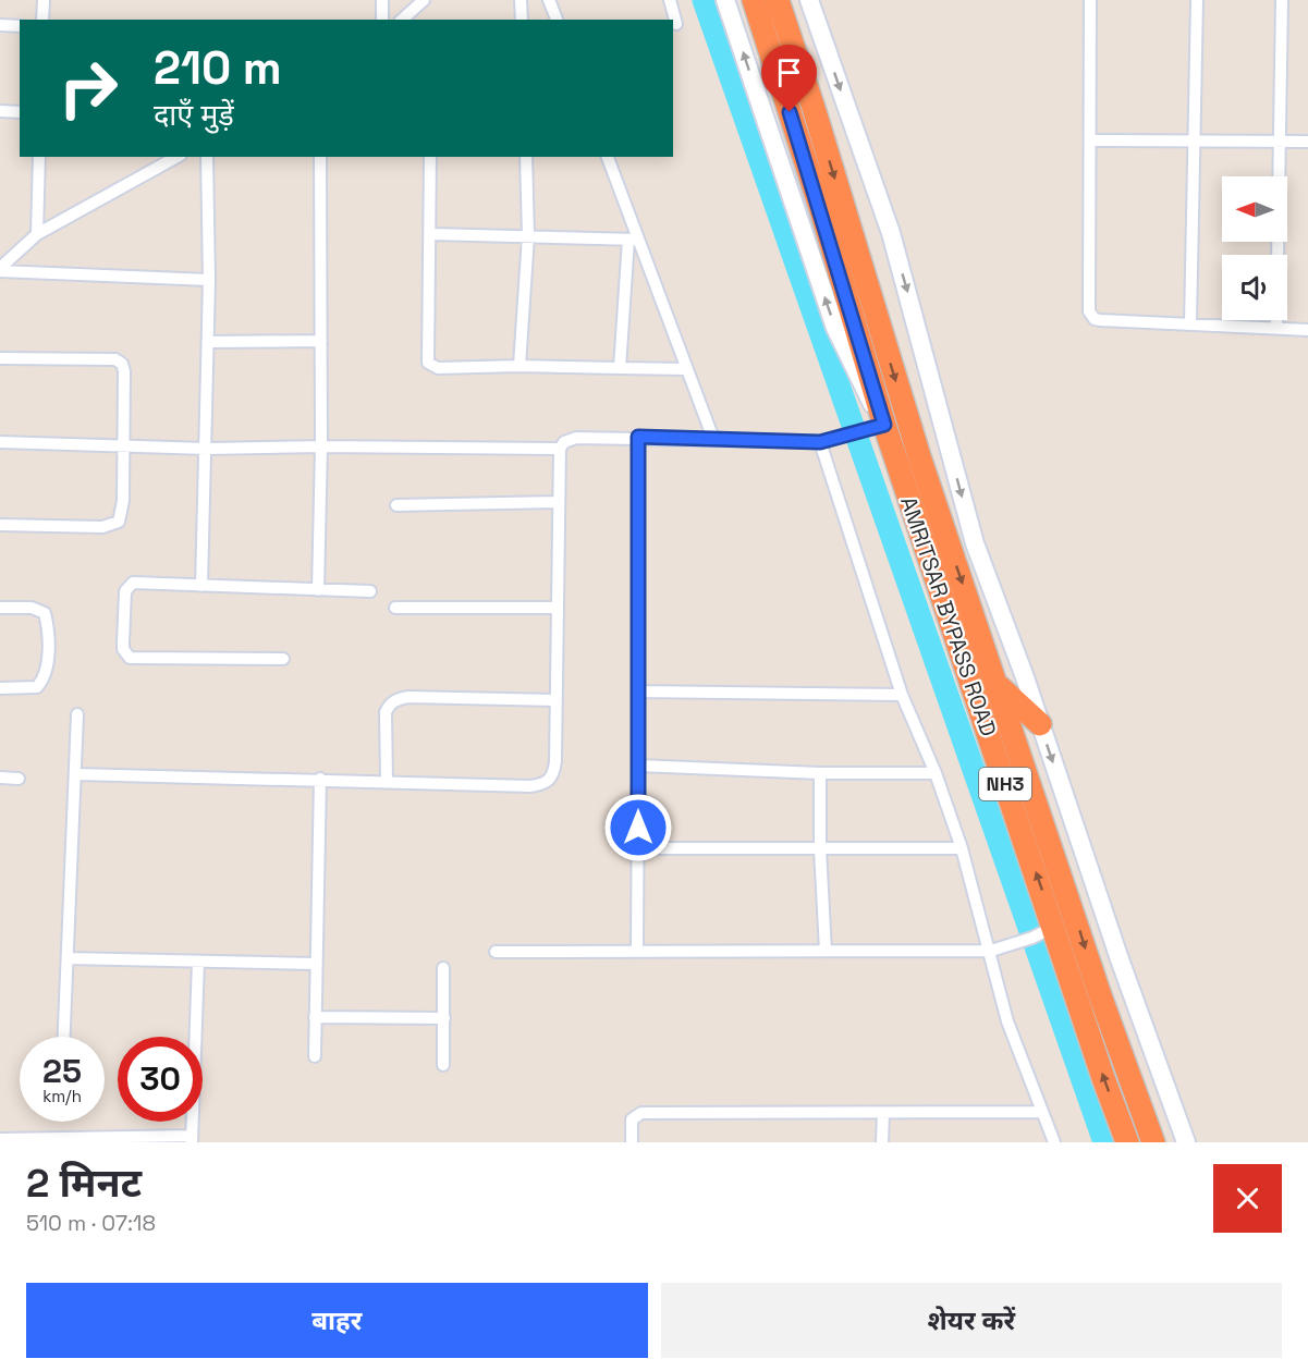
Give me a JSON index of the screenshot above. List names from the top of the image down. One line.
{"streets":{"highway":["AMRITSAR BYPASS ROAD","NH3"]},"crossings":[["AMRITSAR BYPASS ROAD","NH3"]],"north":"left","page":{"turn":["210 m","दाएँ मुड़ें"],"speed":"25 km/h","limit":"30","heading":["2 मिनट","510 m · 07:18"],"buttons":["बाहर","शेयर करें"]}}
